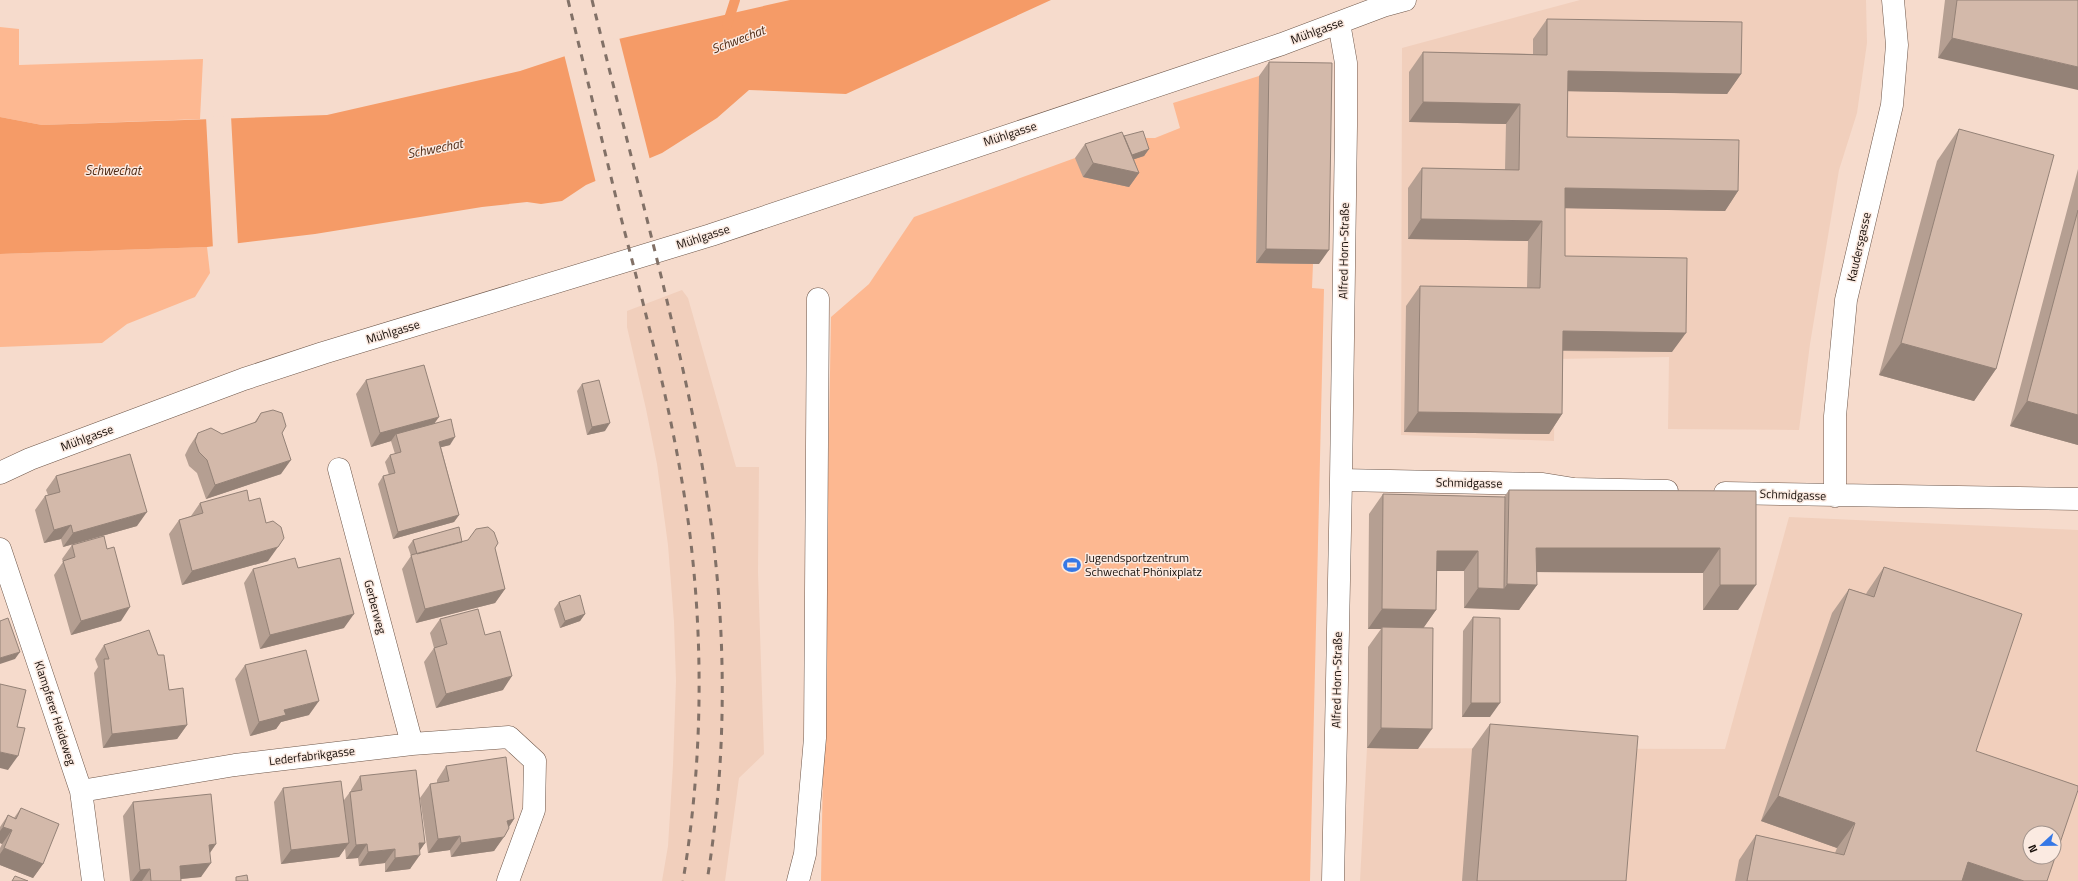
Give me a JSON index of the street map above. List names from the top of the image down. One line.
{"streets":{"street":["Mühlgasse","Kaudersgasse","Alfred Horn-Straße","Schmidgasse","Gerberweg","Klampferer Heideweg","Lederfabrikgasse"]},"crossings":[["Mühlgasse","Alfred Horn-Straße"],["Kaudersgasse","Schmidgasse"],["Alfred Horn-Straße","Schmidgasse"],["Gerberweg","Lederfabrikgasse"],["Klampferer Heideweg","Lederfabrikgasse"]],"water":["Schwechat"],"places":{"sports":["Jugendsportzentrum Schwechat Phönixplatz"]},"north":"left"}
